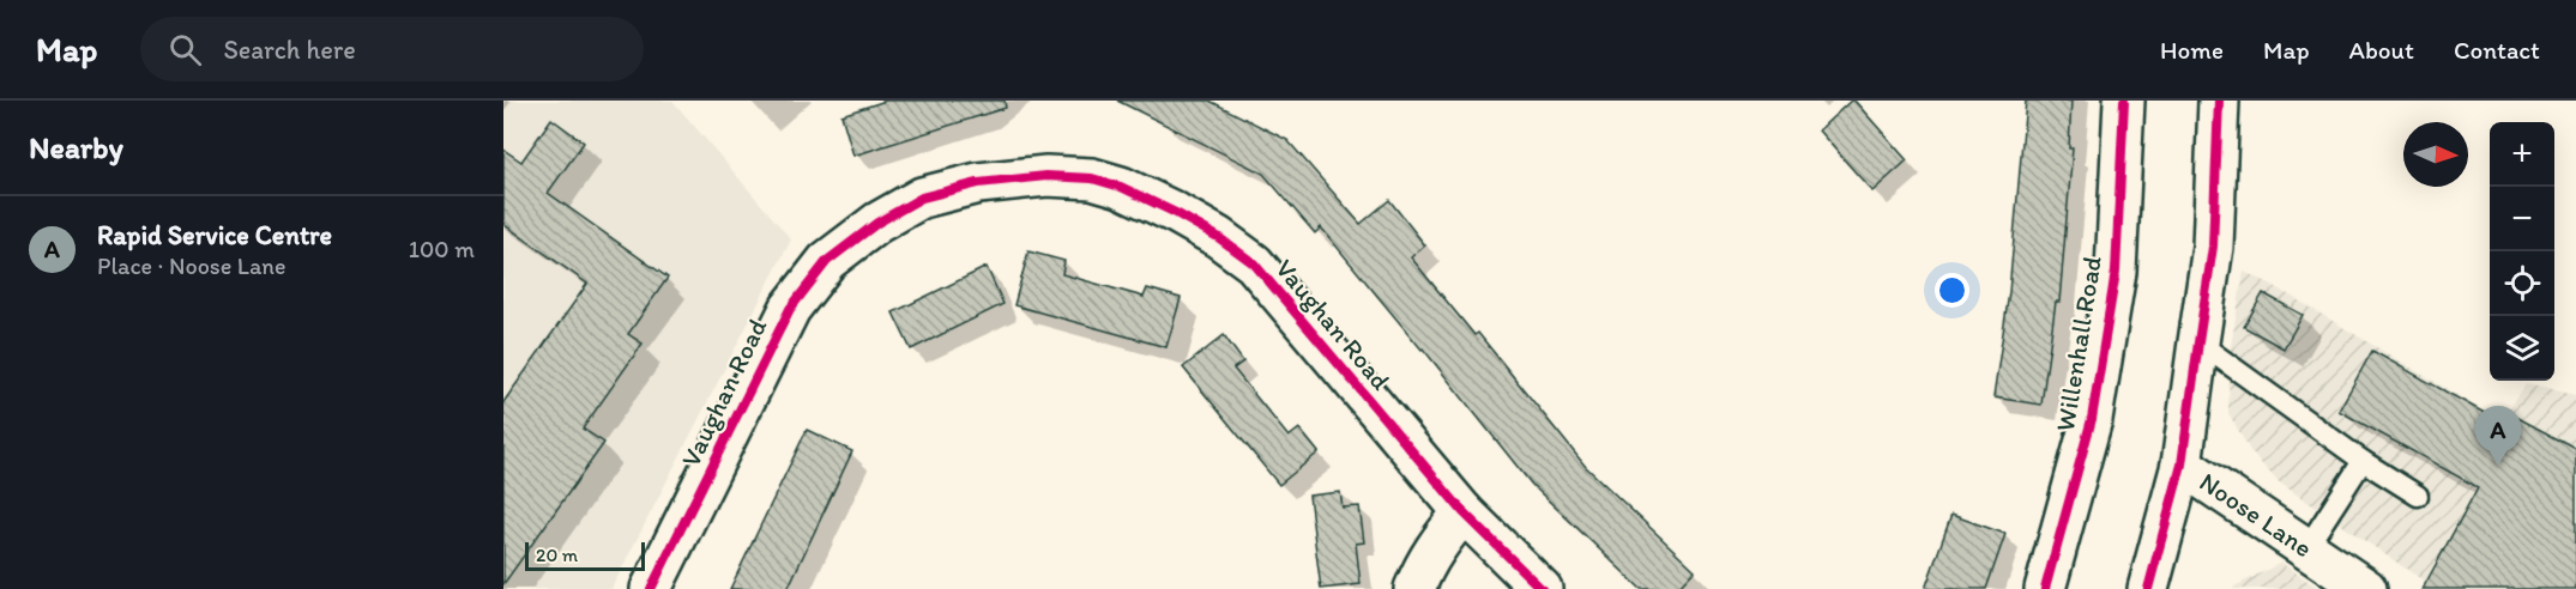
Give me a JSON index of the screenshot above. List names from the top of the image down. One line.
{"streets":{"main road":["Vaughan Road","Willenhall Road","Noose Lane"]},"scale_bar":"20 m","north":"right","page":{"header":"Map","search":"Search here","nav":["Home","Map","About","Contact"],"heading":"Nearby","map_buttons":["+","−"],"list":[{"mark":"A","name":"Rapid Service Centre","note":"Place · Noose Lane","value":"100 m"}],"pins":"A","scale":"20 m"}}
